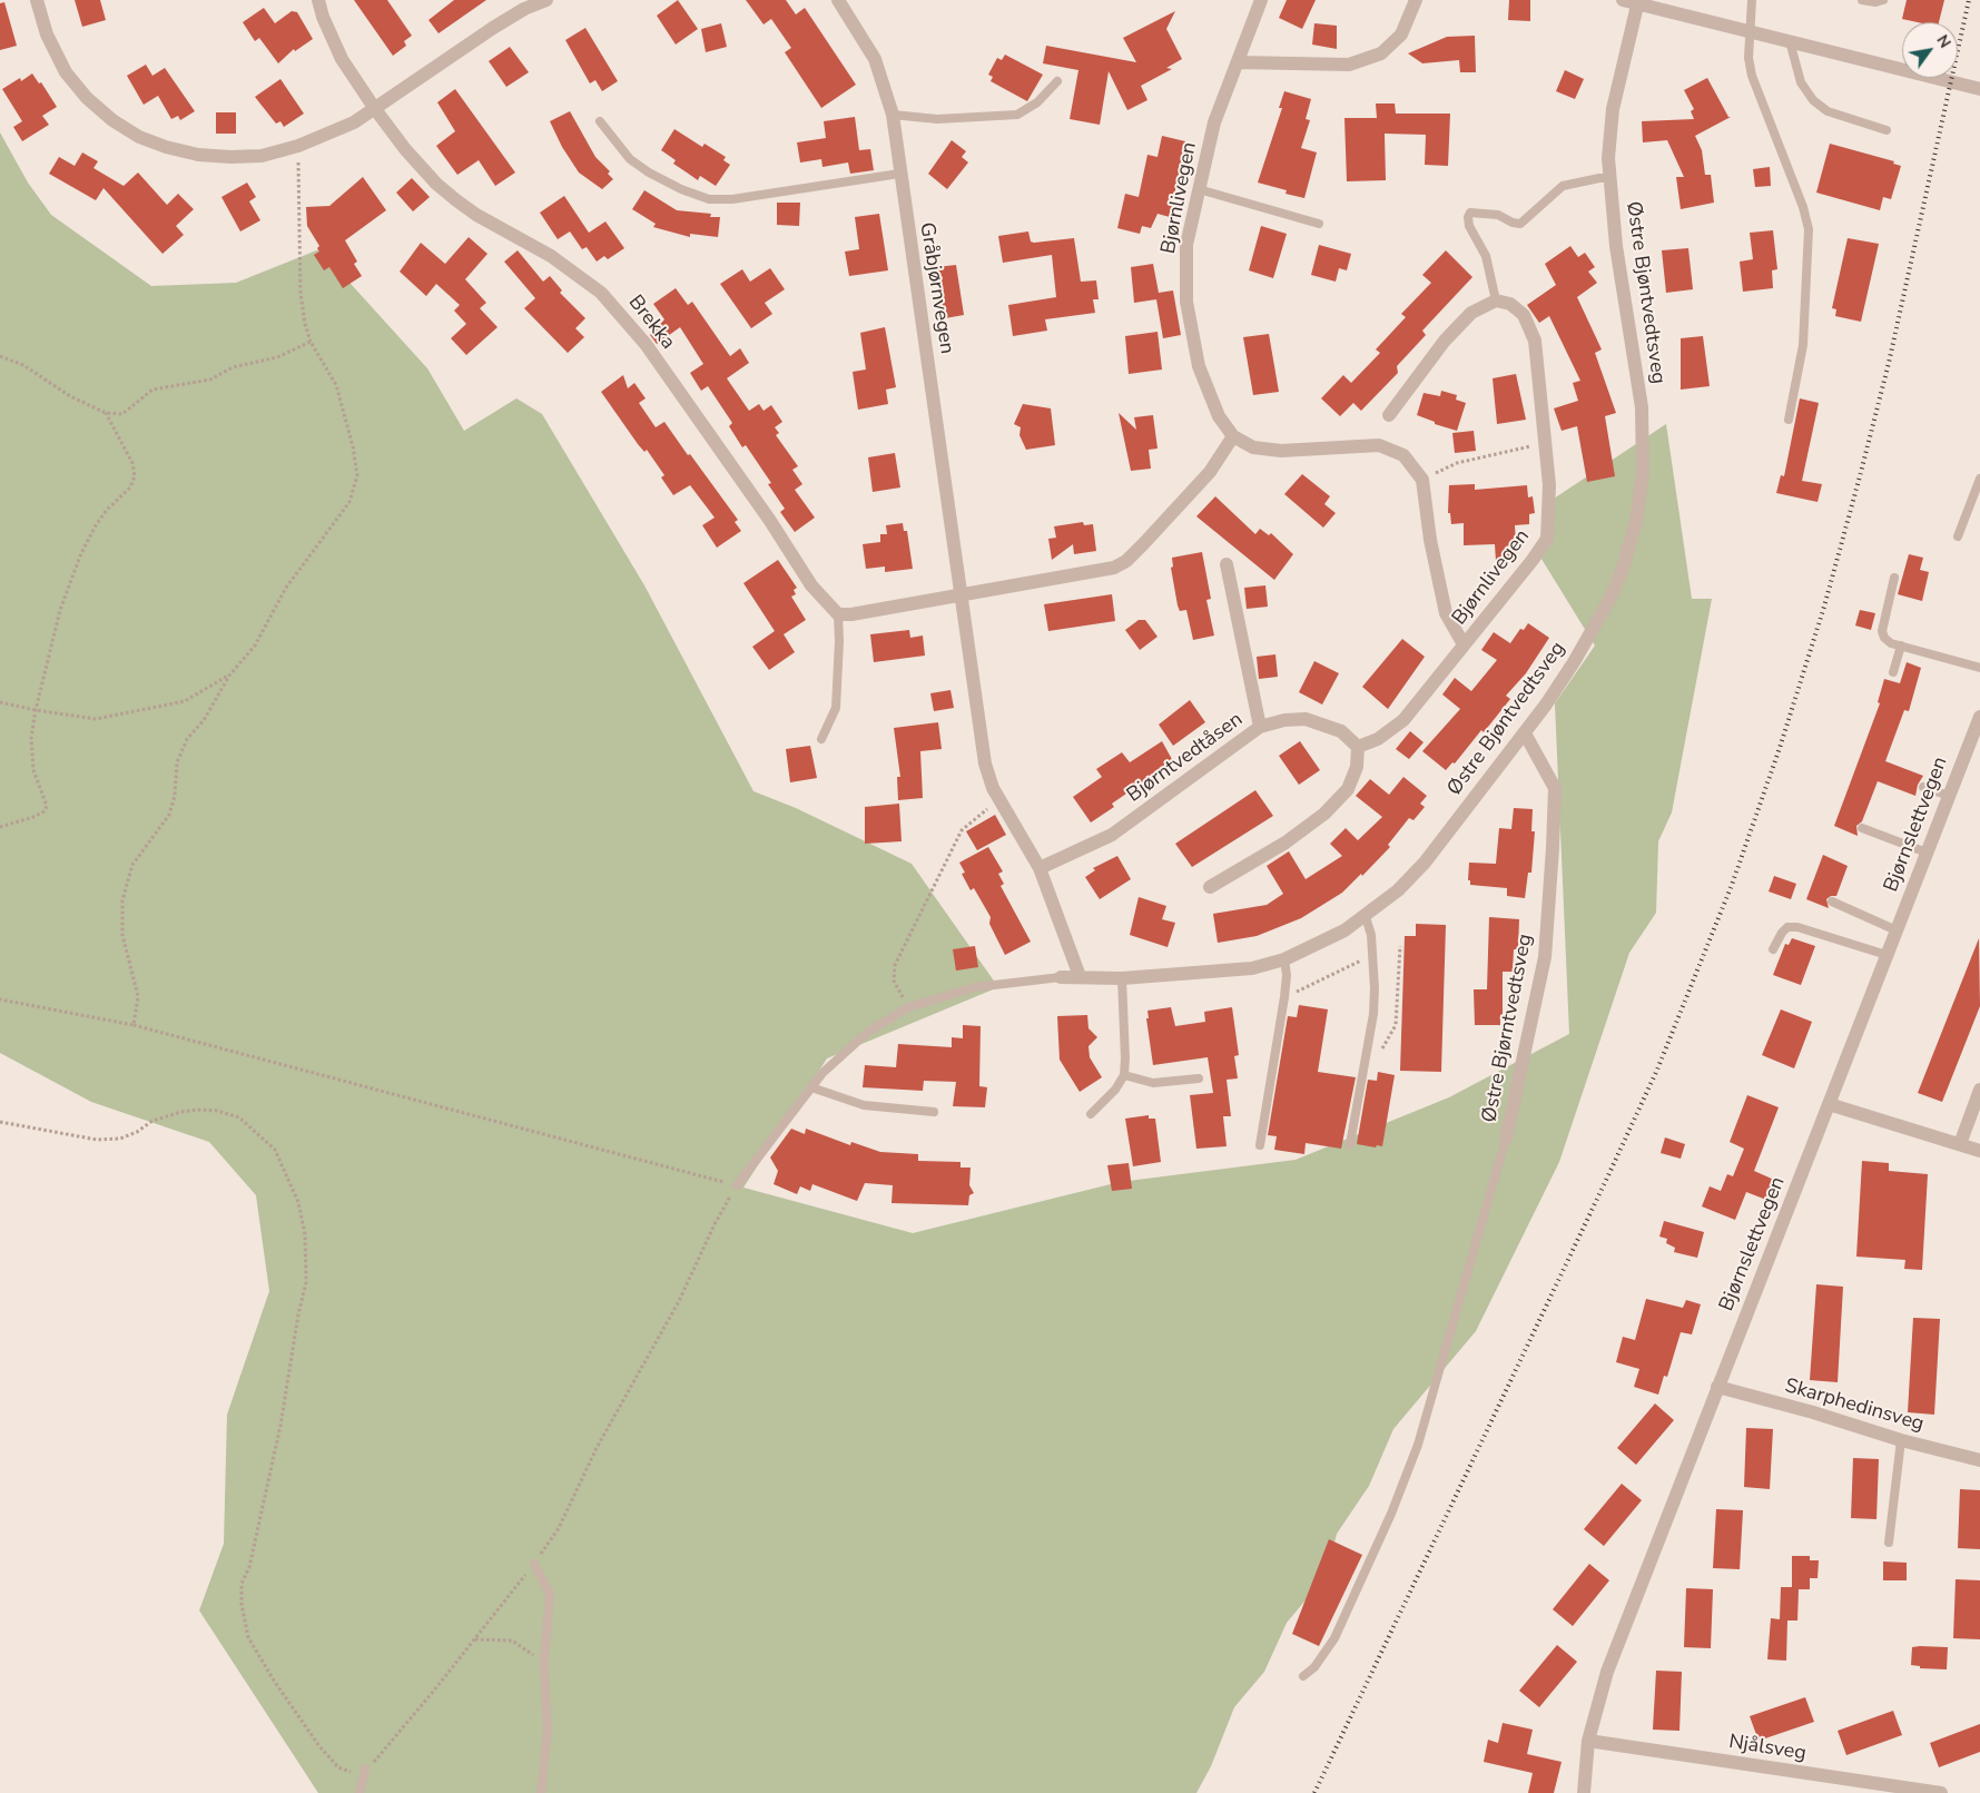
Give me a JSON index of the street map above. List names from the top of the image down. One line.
{"streets":{"street":["Bjørnlivegen","Gråbjørnvegen","Østre Bjøntvedtsveg","Brekka","Bjørntvedtåsen","Bjørnslettvegen","Østre Bjørntvedtsveg","Skarphedinsveg","Njålsveg"]},"crossings":[["Østre Bjøntvedtsveg","Østre Bjørntvedtsveg"],["Bjørnslettvegen","Skarphedinsveg"],["Bjørnslettvegen","Njålsveg"]],"north":"top right"}
